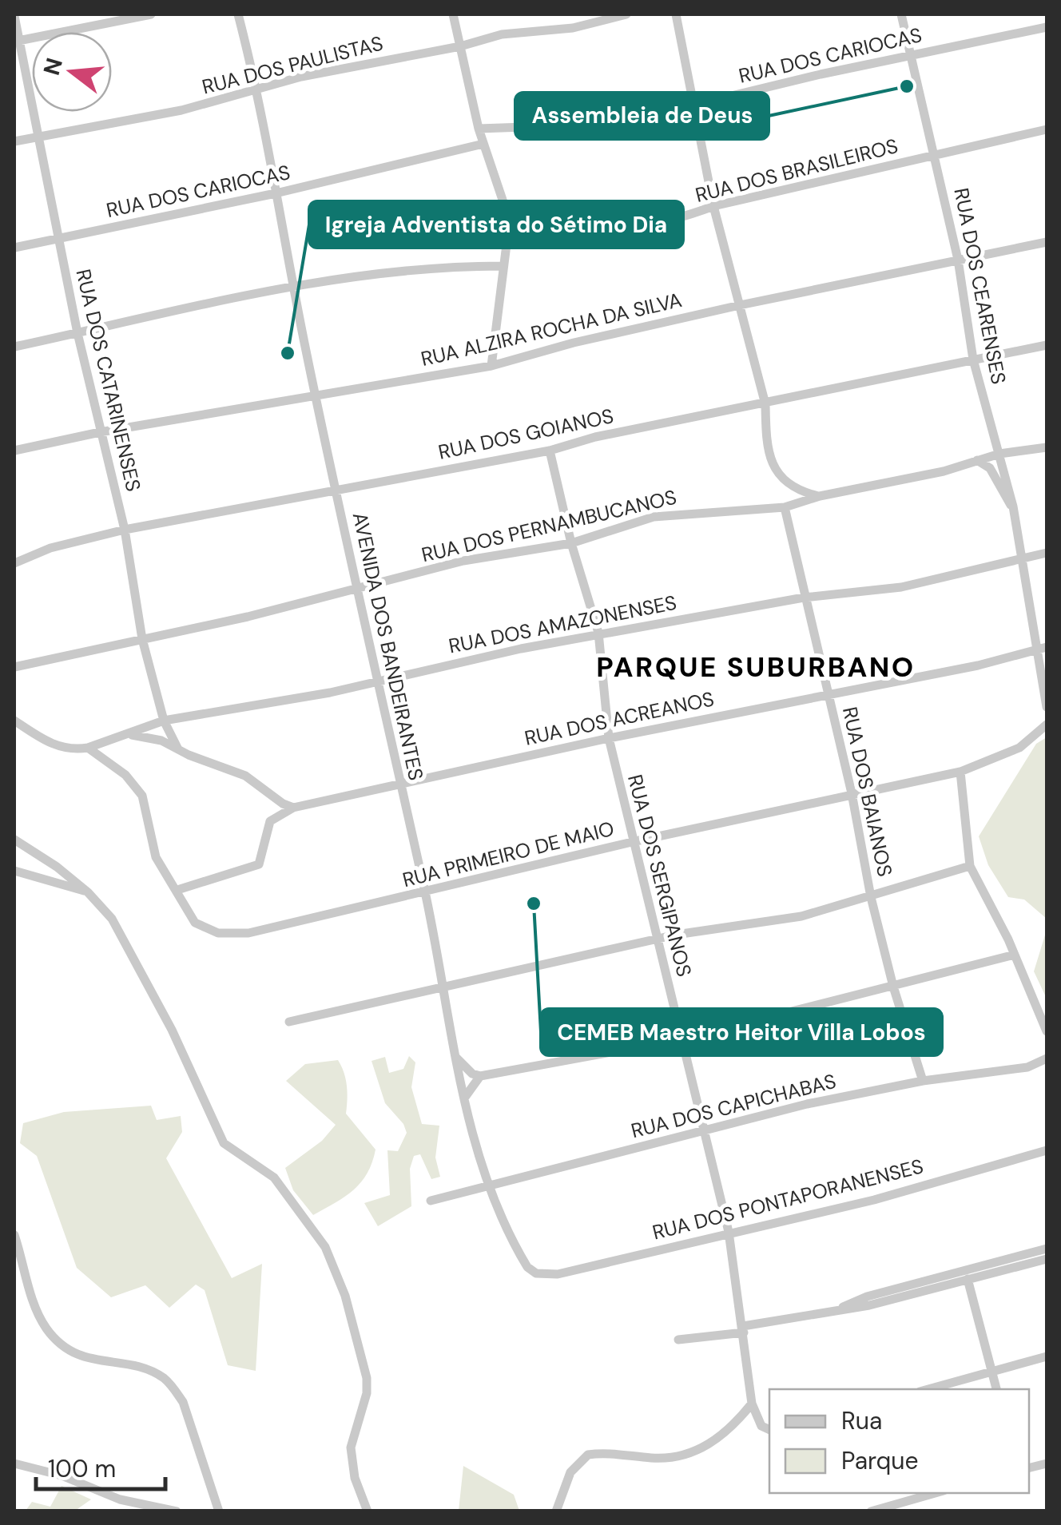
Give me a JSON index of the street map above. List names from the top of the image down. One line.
{"streets":{"street":["RUA DOS CARIOCAS","RUA DOS PAULISTAS","RUA DOS BRASILEIROS","RUA DOS CEARENSES","RUA ALZIRA ROCHA DA SILVA","RUA DOS CATARINENSES","RUA DOS GOIANOS","RUA DOS PERNAMBUCANOS","RUA DOS AMAZONENSES","AVENIDA DOS BANDEIRANTES","RUA DOS ACREANOS","RUA DOS BAIANOS","RUA PRIMEIRO DE MAIO","RUA DOS SERGIPANOS","RUA DOS CAPICHABAS","RUA DOS PONTAPORANENSES"]},"crossings":[["RUA DOS CARIOCAS","RUA DOS CEARENSES"],["RUA DOS CARIOCAS","RUA DOS CATARINENSES"],["RUA DOS CARIOCAS","AVENIDA DOS BANDEIRANTES"],["RUA DOS PAULISTAS","RUA DOS CATARINENSES"],["RUA DOS PAULISTAS","AVENIDA DOS BANDEIRANTES"],["RUA DOS BRASILEIROS","RUA DOS CEARENSES"],["RUA DOS CEARENSES","RUA ALZIRA ROCHA DA SILVA"],["RUA DOS CEARENSES","RUA DOS GOIANOS"],["RUA DOS CEARENSES","RUA DOS PERNAMBUCANOS"],["RUA DOS CEARENSES","RUA DOS AMAZONENSES"],["RUA DOS CEARENSES","RUA DOS ACREANOS"],["RUA ALZIRA ROCHA DA SILVA","RUA DOS CATARINENSES"],["RUA ALZIRA ROCHA DA SILVA","AVENIDA DOS BANDEIRANTES"],["RUA DOS CATARINENSES","RUA DOS GOIANOS"],["RUA DOS CATARINENSES","RUA DOS PERNAMBUCANOS"],["RUA DOS CATARINENSES","RUA DOS AMAZONENSES"],["RUA DOS GOIANOS","AVENIDA DOS BANDEIRANTES"],["RUA DOS GOIANOS","RUA DOS SERGIPANOS"],["RUA DOS PERNAMBUCANOS","AVENIDA DOS BANDEIRANTES"],["RUA DOS PERNAMBUCANOS","RUA DOS BAIANOS"],["RUA DOS PERNAMBUCANOS","RUA DOS SERGIPANOS"],["RUA DOS AMAZONENSES","AVENIDA DOS BANDEIRANTES"],["RUA DOS AMAZONENSES","RUA DOS BAIANOS"],["RUA DOS AMAZONENSES","RUA DOS SERGIPANOS"],["AVENIDA DOS BANDEIRANTES","RUA DOS ACREANOS"],["AVENIDA DOS BANDEIRANTES","RUA PRIMEIRO DE MAIO"],["AVENIDA DOS BANDEIRANTES","RUA DOS CAPICHABAS"],["AVENIDA DOS BANDEIRANTES","RUA DOS PONTAPORANENSES"],["RUA DOS ACREANOS","RUA DOS BAIANOS"],["RUA DOS ACREANOS","RUA DOS SERGIPANOS"],["RUA DOS BAIANOS","RUA PRIMEIRO DE MAIO"],["RUA DOS BAIANOS","RUA DOS CAPICHABAS"],["RUA PRIMEIRO DE MAIO","RUA DOS SERGIPANOS"],["RUA DOS SERGIPANOS","RUA DOS CAPICHABAS"],["RUA DOS SERGIPANOS","RUA DOS PONTAPORANENSES"]],"districts":["PARQUE SUBURBANO"],"places":["Assembleia de Deus","Igreja Adventista do Sétimo Dia","CEMEB Maestro Heitor Villa Lobos"],"legend":["Rua","Parque"],"scale_bar":"100 m","north":"left"}
